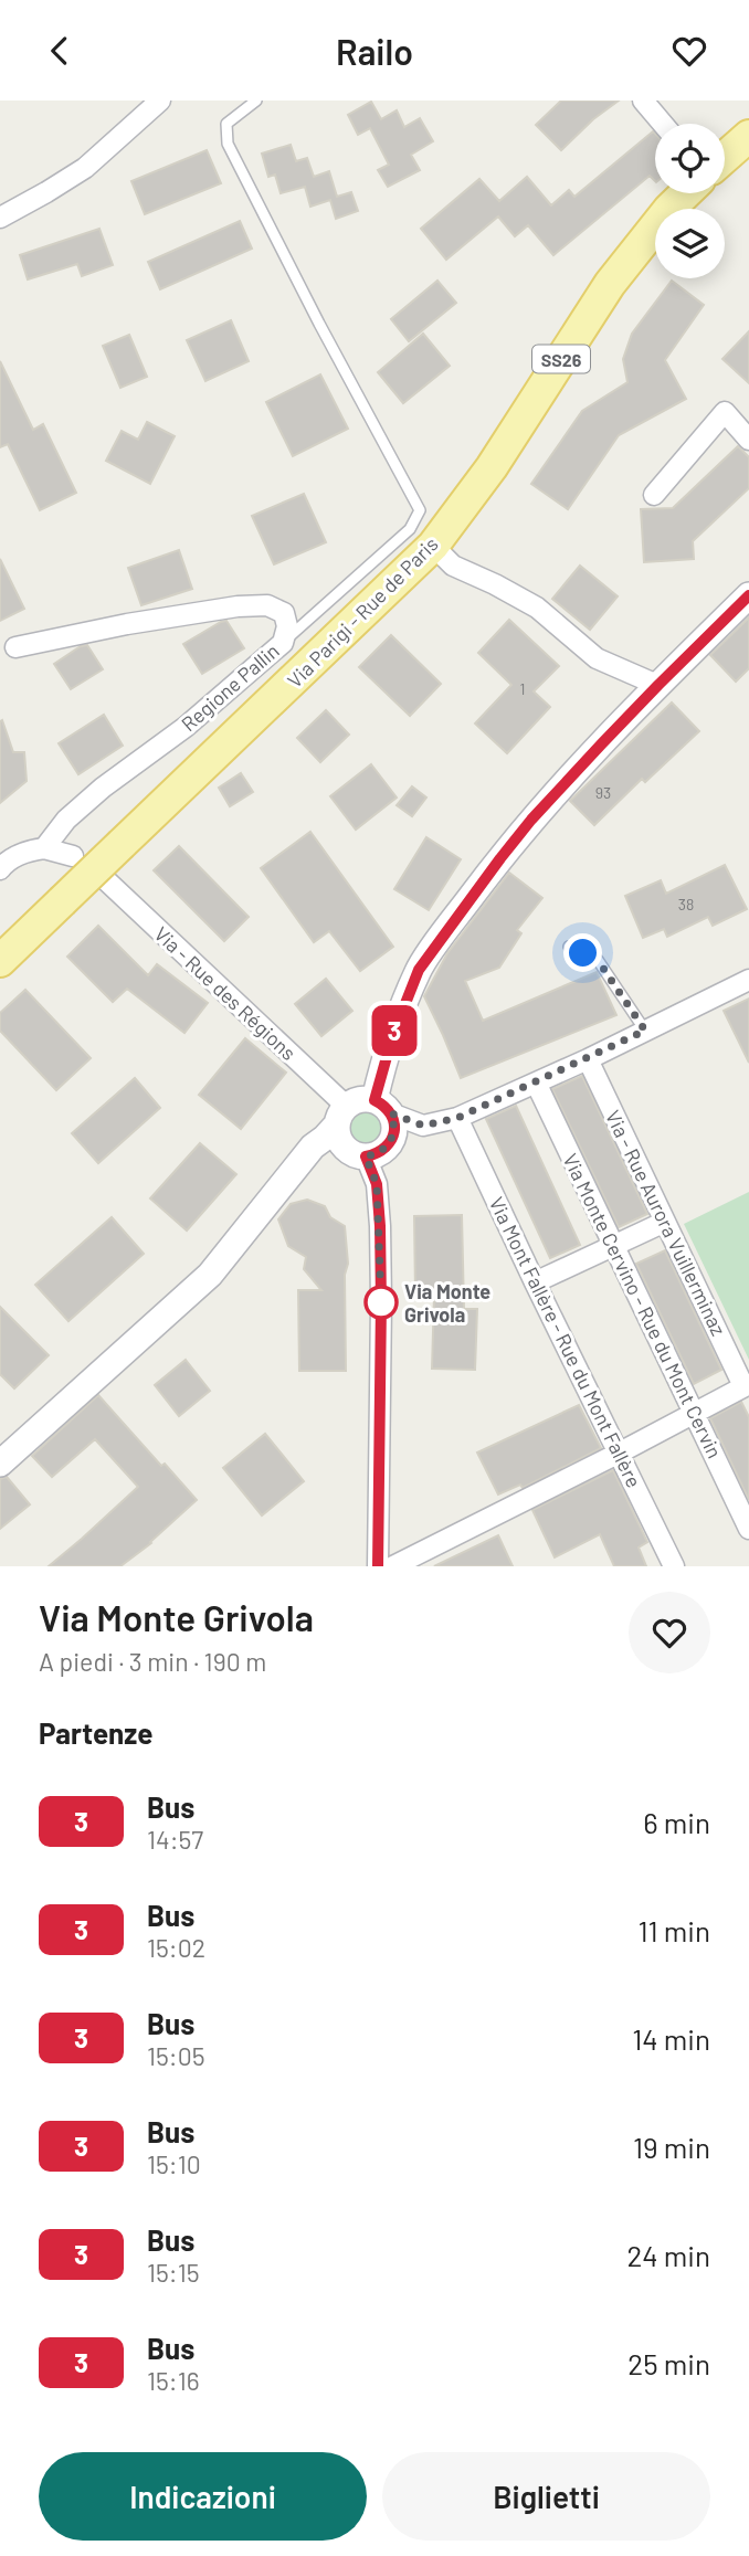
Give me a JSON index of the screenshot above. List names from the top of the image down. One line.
{"streets":{"main road":["SS26","Via Parigi - Rue de Paris"],"street":["Regione Pallin","Via - Rue des Régions","Via - Rue Aurora Vuillerminaz","Via Monte Cervino - Rue du Mont Cervin","Via Mont Fallère - Rue du Mont Fallère"]},"places":["Via Monte Grivola"],"lines":["bus line 3"],"house_numbers":["1","93","38"],"page":{"header":"Railo","on_map":"3","heading":[["Via Monte Grivola","A piedi · 3 min · 190 m"],"Partenze"],"list":[{"mark":"3","name":"Bus","note":"14:57","value":"6 min"},{"mark":"3","name":"Bus","note":"15:02","value":"11 min"},{"mark":"3","name":"Bus","note":"15:05","value":"14 min"},{"mark":"3","name":"Bus","note":"15:10","value":"19 min"},{"mark":"3","name":"Bus","note":"15:15","value":"24 min"},{"mark":"3","name":"Bus","note":"15:16","value":"25 min"}],"buttons":["Indicazioni","Biglietti"]}}
